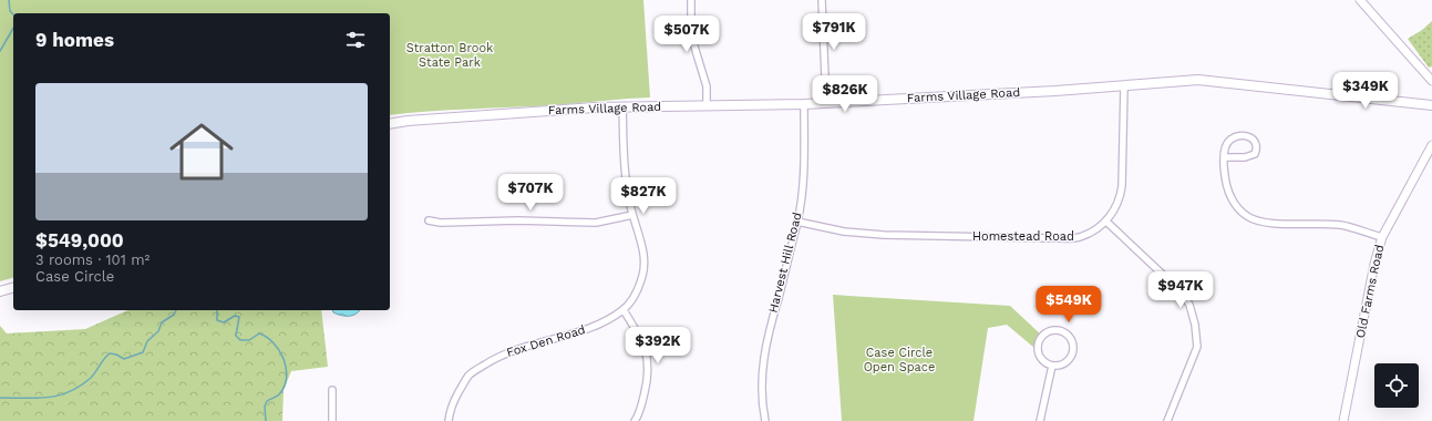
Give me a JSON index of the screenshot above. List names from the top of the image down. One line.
{"streets":{"main road":["Farms Village Road"],"street":["Homestead Road","Harvest Hill Road","Old Farms Road","Fox Den Road"]},"crossings":[["Farms Village Road","Homestead Road"],["Farms Village Road","Harvest Hill Road"],["Farms Village Road","Fox Den Road"],["Homestead Road","Harvest Hill Road"]],"parks":["Stratton Brook State Park","Case Circle Open Space"],"page":{"price":["$791K","$507K","$349K","$826K","$707K","$827K","$947K","$549K","$392K"],"heading":"9 homes","list":[{"name":"$549,000","note":"3 rooms · 101 m² · Case Circle"}]}}
